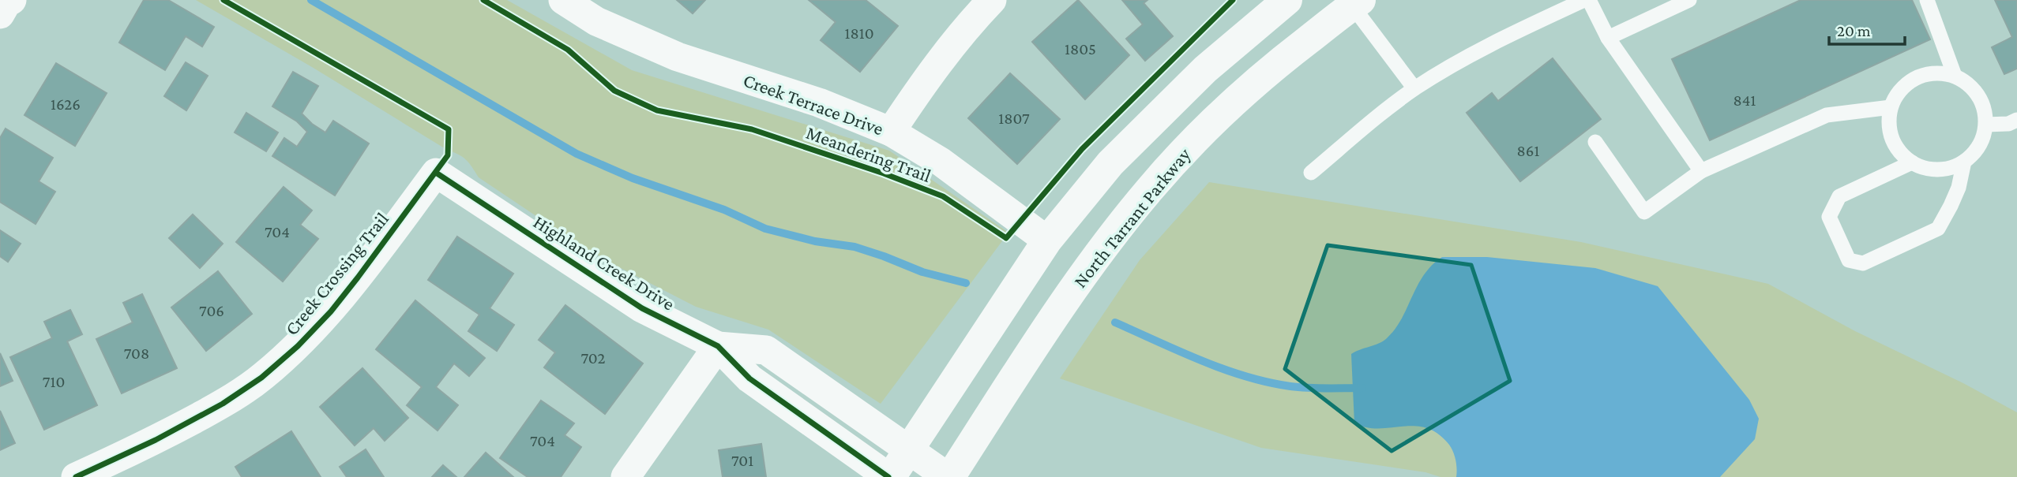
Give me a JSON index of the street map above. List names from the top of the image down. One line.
{"streets":{"main road":["North Tarrant Parkway"],"street":["Creek Terrace Drive","Highland Creek Drive","Creek Crossing Trail"],"cycle path":["Meandering Trail"]},"crossings":[["North Tarrant Parkway","Highland Creek Drive"],["Highland Creek Drive","Creek Crossing Trail"]],"house_numbers":["1810","1805","841","1626","1807","861","704","706","708","702","710","704","701"],"scale_bar":"20 m"}
